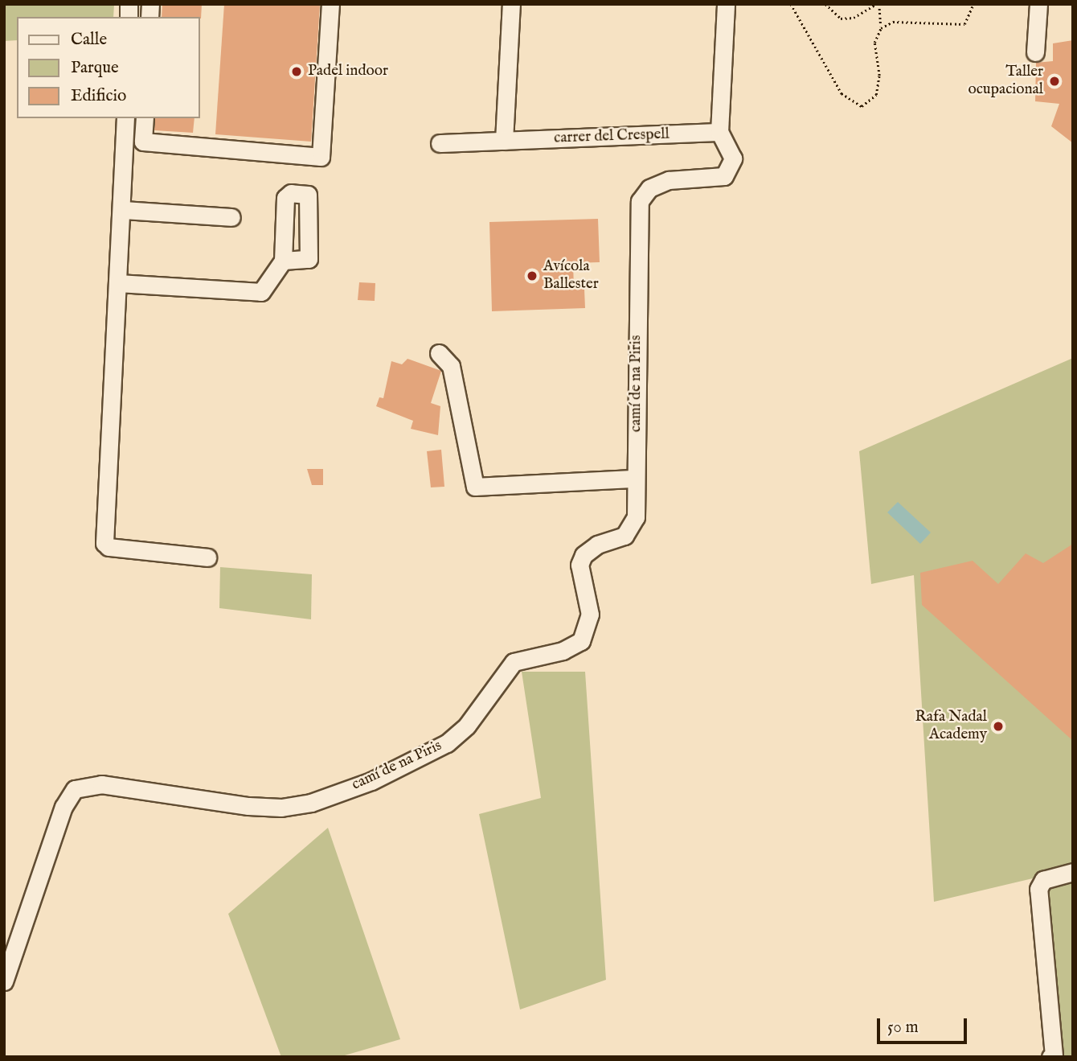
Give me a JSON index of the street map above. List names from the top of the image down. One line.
{"streets":{"street":["carrer del Crespell","camí de na Piris"]},"crossings":[["carrer del Crespell","camí de na Piris"]],"places":["Padel indoor","Taller ocupacional","Avícola Ballester","Rafa Nadal Academy"],"legend":["Calle","Parque","Edificio"],"scale_bar":"50 m"}
